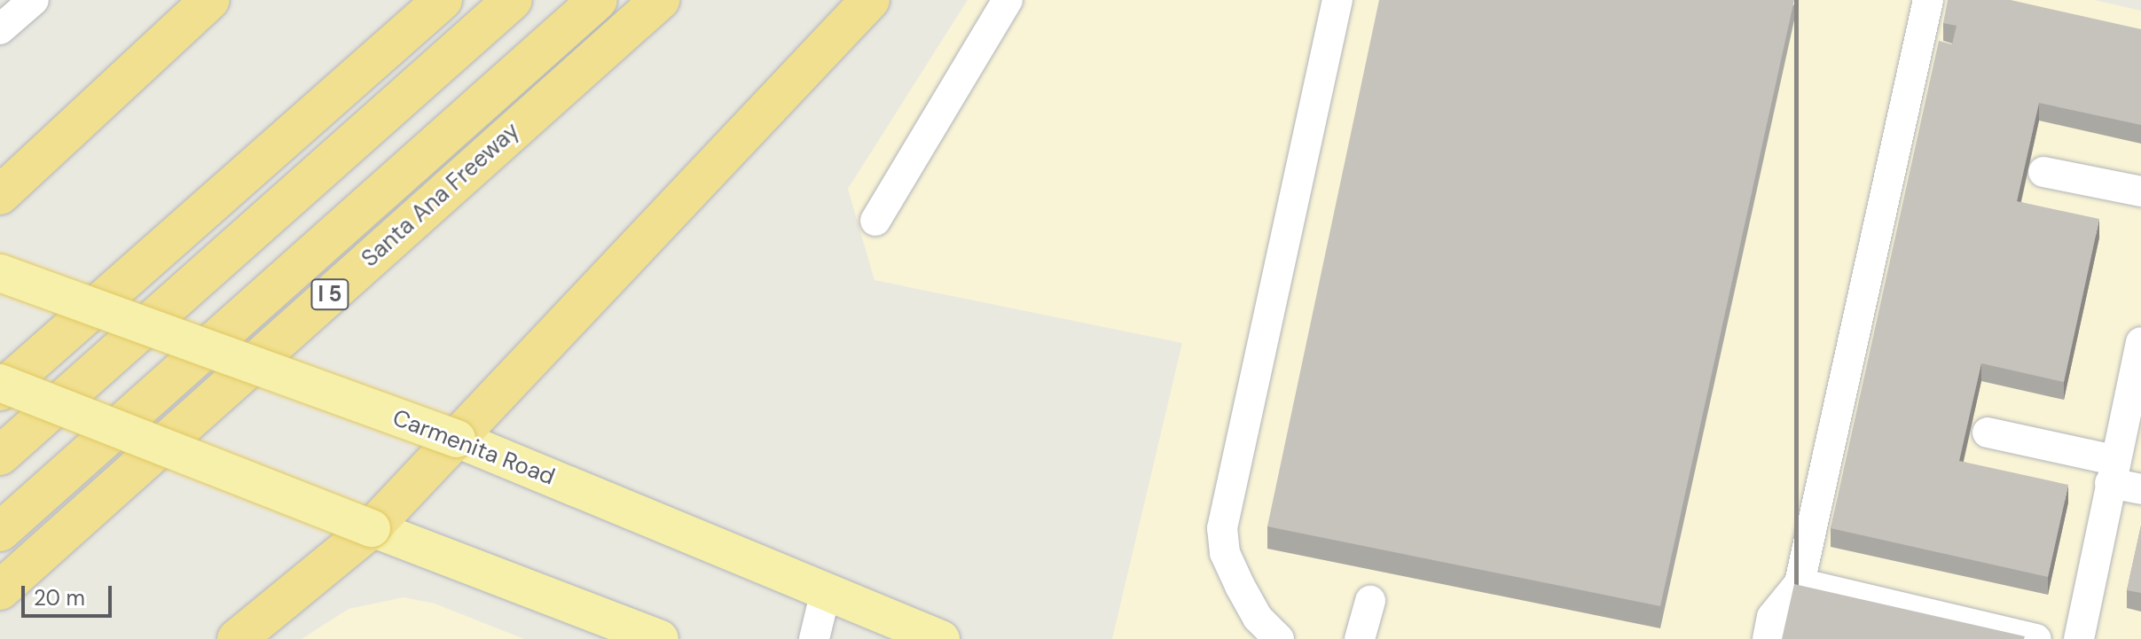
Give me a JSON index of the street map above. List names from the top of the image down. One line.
{"streets":{"highway":["Santa Ana Freeway","I 5"],"main road":["Carmenita Road"]},"scale_bar":"20 m"}
